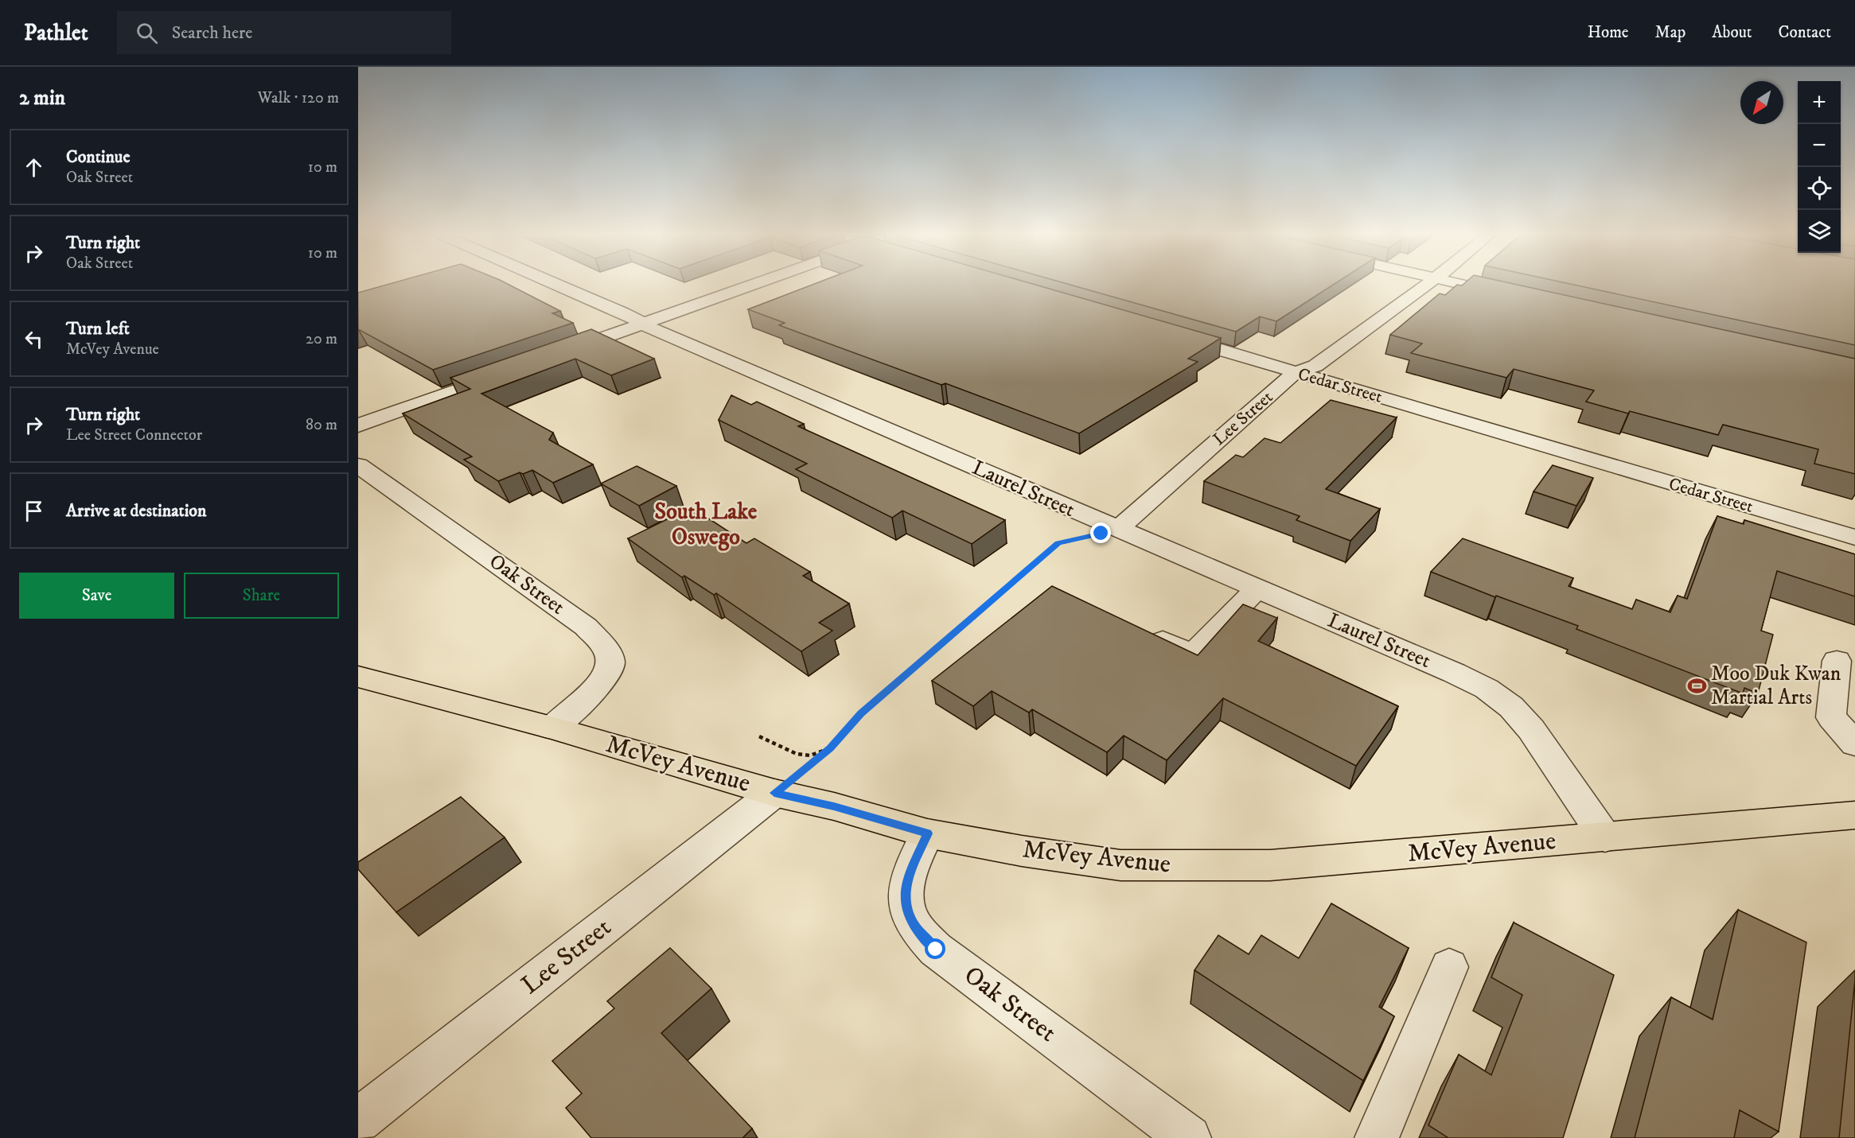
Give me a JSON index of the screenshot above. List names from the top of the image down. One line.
{"streets":{"main road":["McVey Avenue"],"street":["Cedar Street","Lee Street","Laurel Street","Oak Street"]},"crossings":[["Cedar Street","Lee Street"],["Lee Street","Laurel Street"],["Lee Street","McVey Avenue"],["Laurel Street","McVey Avenue"],["Oak Street","McVey Avenue"]],"districts":["South Lake Oswego"],"places":{"sports":["Moo Duk Kwan Martial Arts"]},"north":"bottom left","page":{"header":"Pathlet","search":"Search here","nav":["Home","Map","About","Contact"],"heading":["2 min","Walk · 120 m"],"map_buttons":["+","−"],"list":[["Continue","Oak Street","10 m"],["Turn right","Oak Street","10 m"],["Turn left","McVey Avenue","20 m"],["Turn right","Lee Street Connector","80 m"],"Arrive at destination"],"buttons":["Save","Share"]}}
